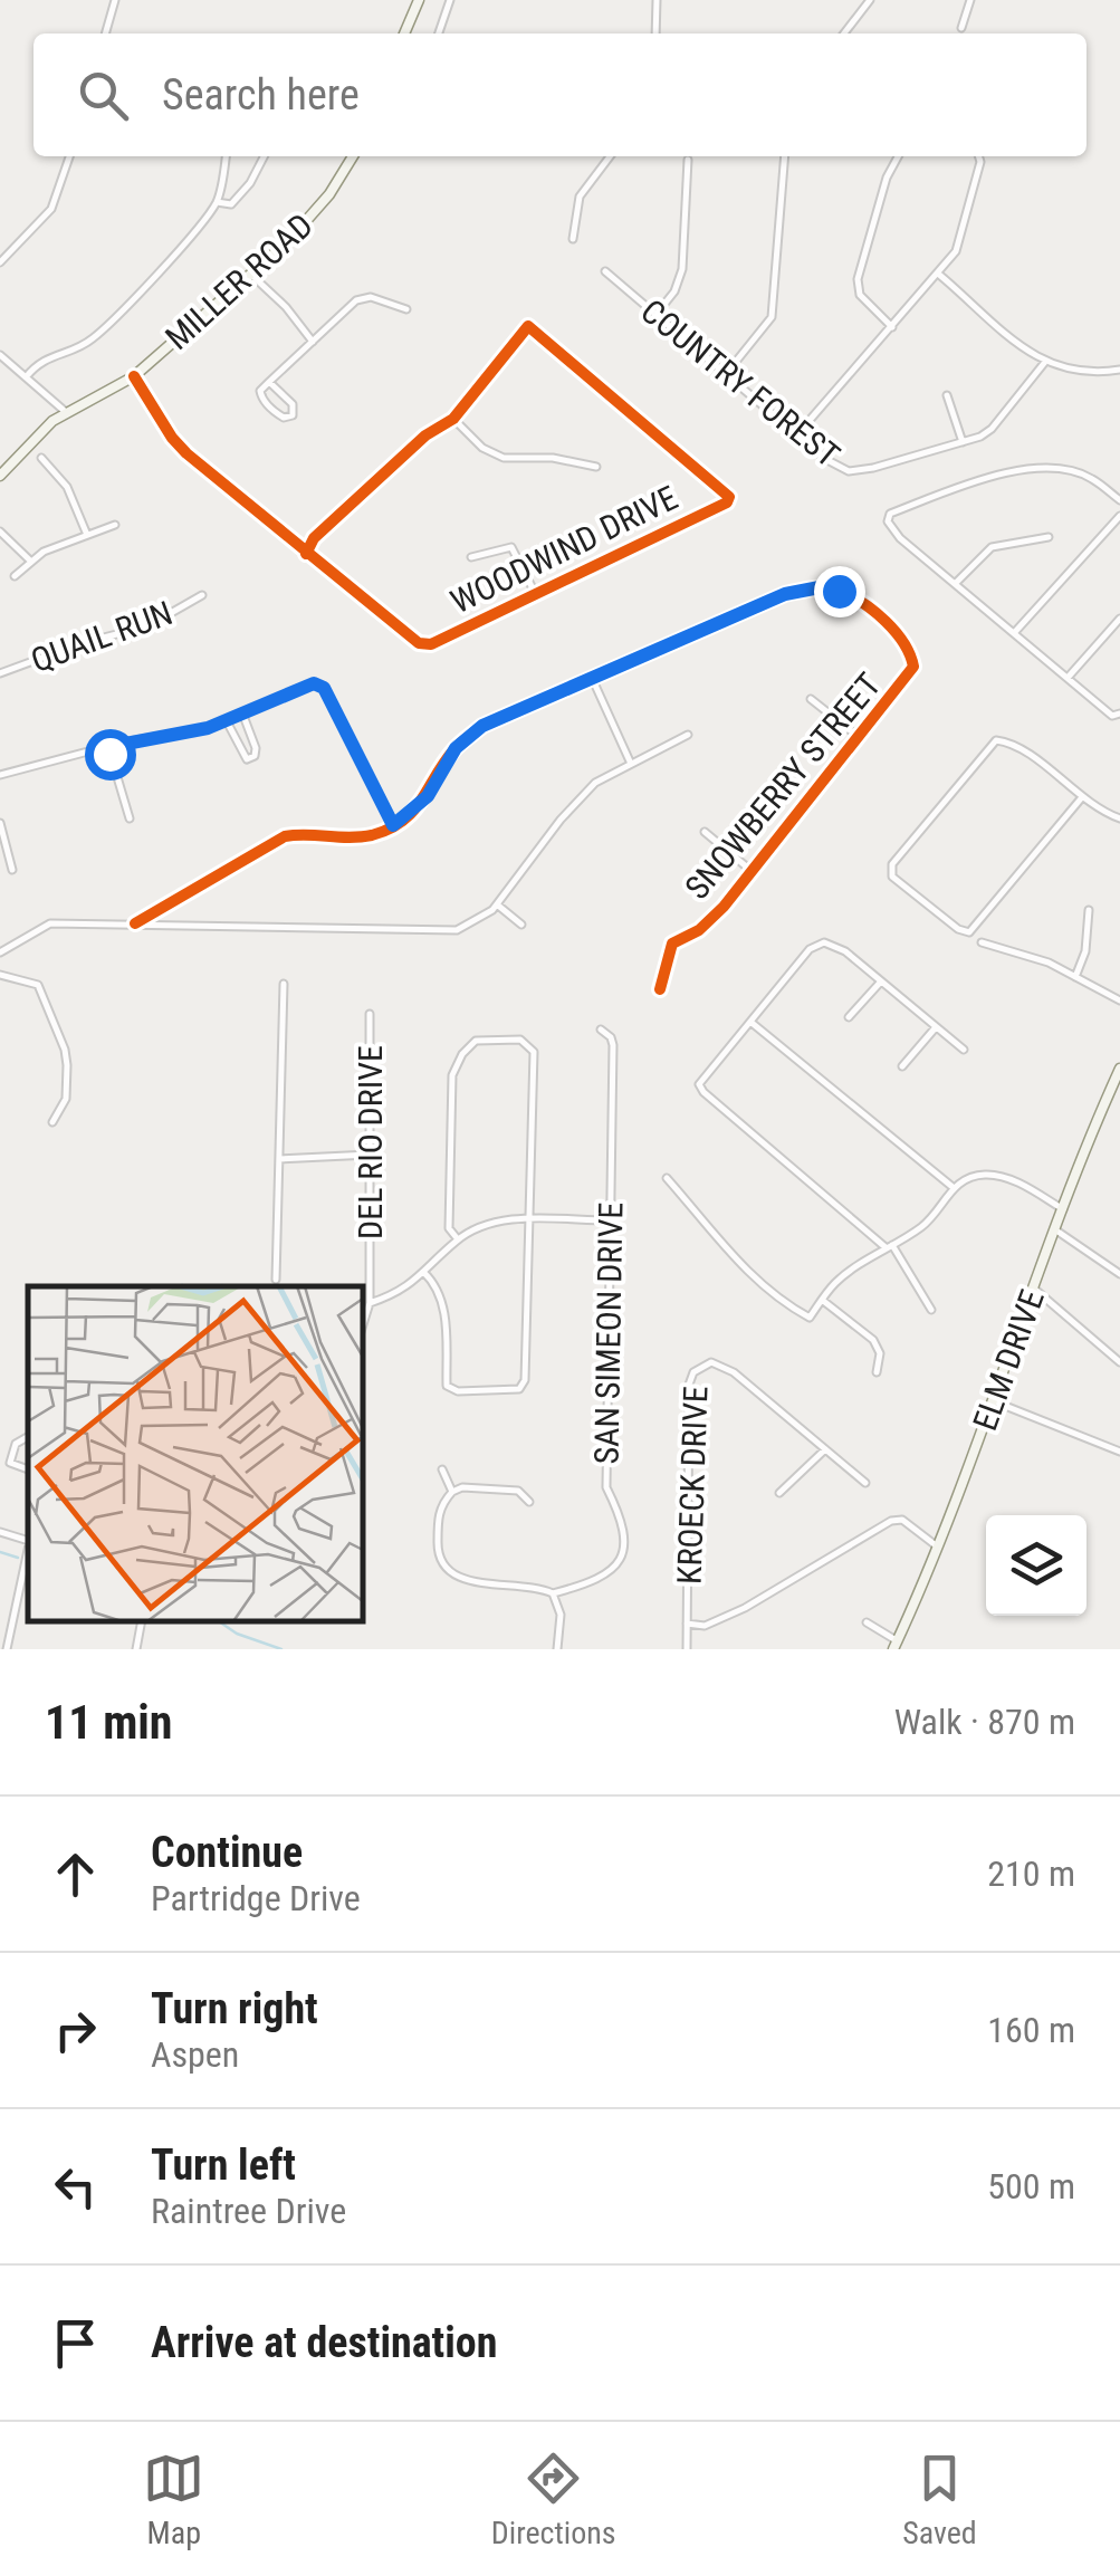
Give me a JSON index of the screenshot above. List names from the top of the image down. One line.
{"streets":{"street":["MILLER ROAD","COUNTRY FOREST","WOODWIND DRIVE","QUAIL RUN","SNOWBERRY STREET","DEL RIO DRIVE","SAN SIMEON DRIVE","ELM DRIVE","KROECK DRIVE"]},"crossings":[["ELM DRIVE","KROECK DRIVE"]],"page":{"search":"Search here","heading":["11 min","Walk · 870 m"],"list":[["Continue","Partridge Drive","210 m"],["Turn right","Aspen","160 m"],["Turn left","Raintree Drive","500 m"],"Arrive at destination"],"nav":["Map","Directions","Saved"]}}
